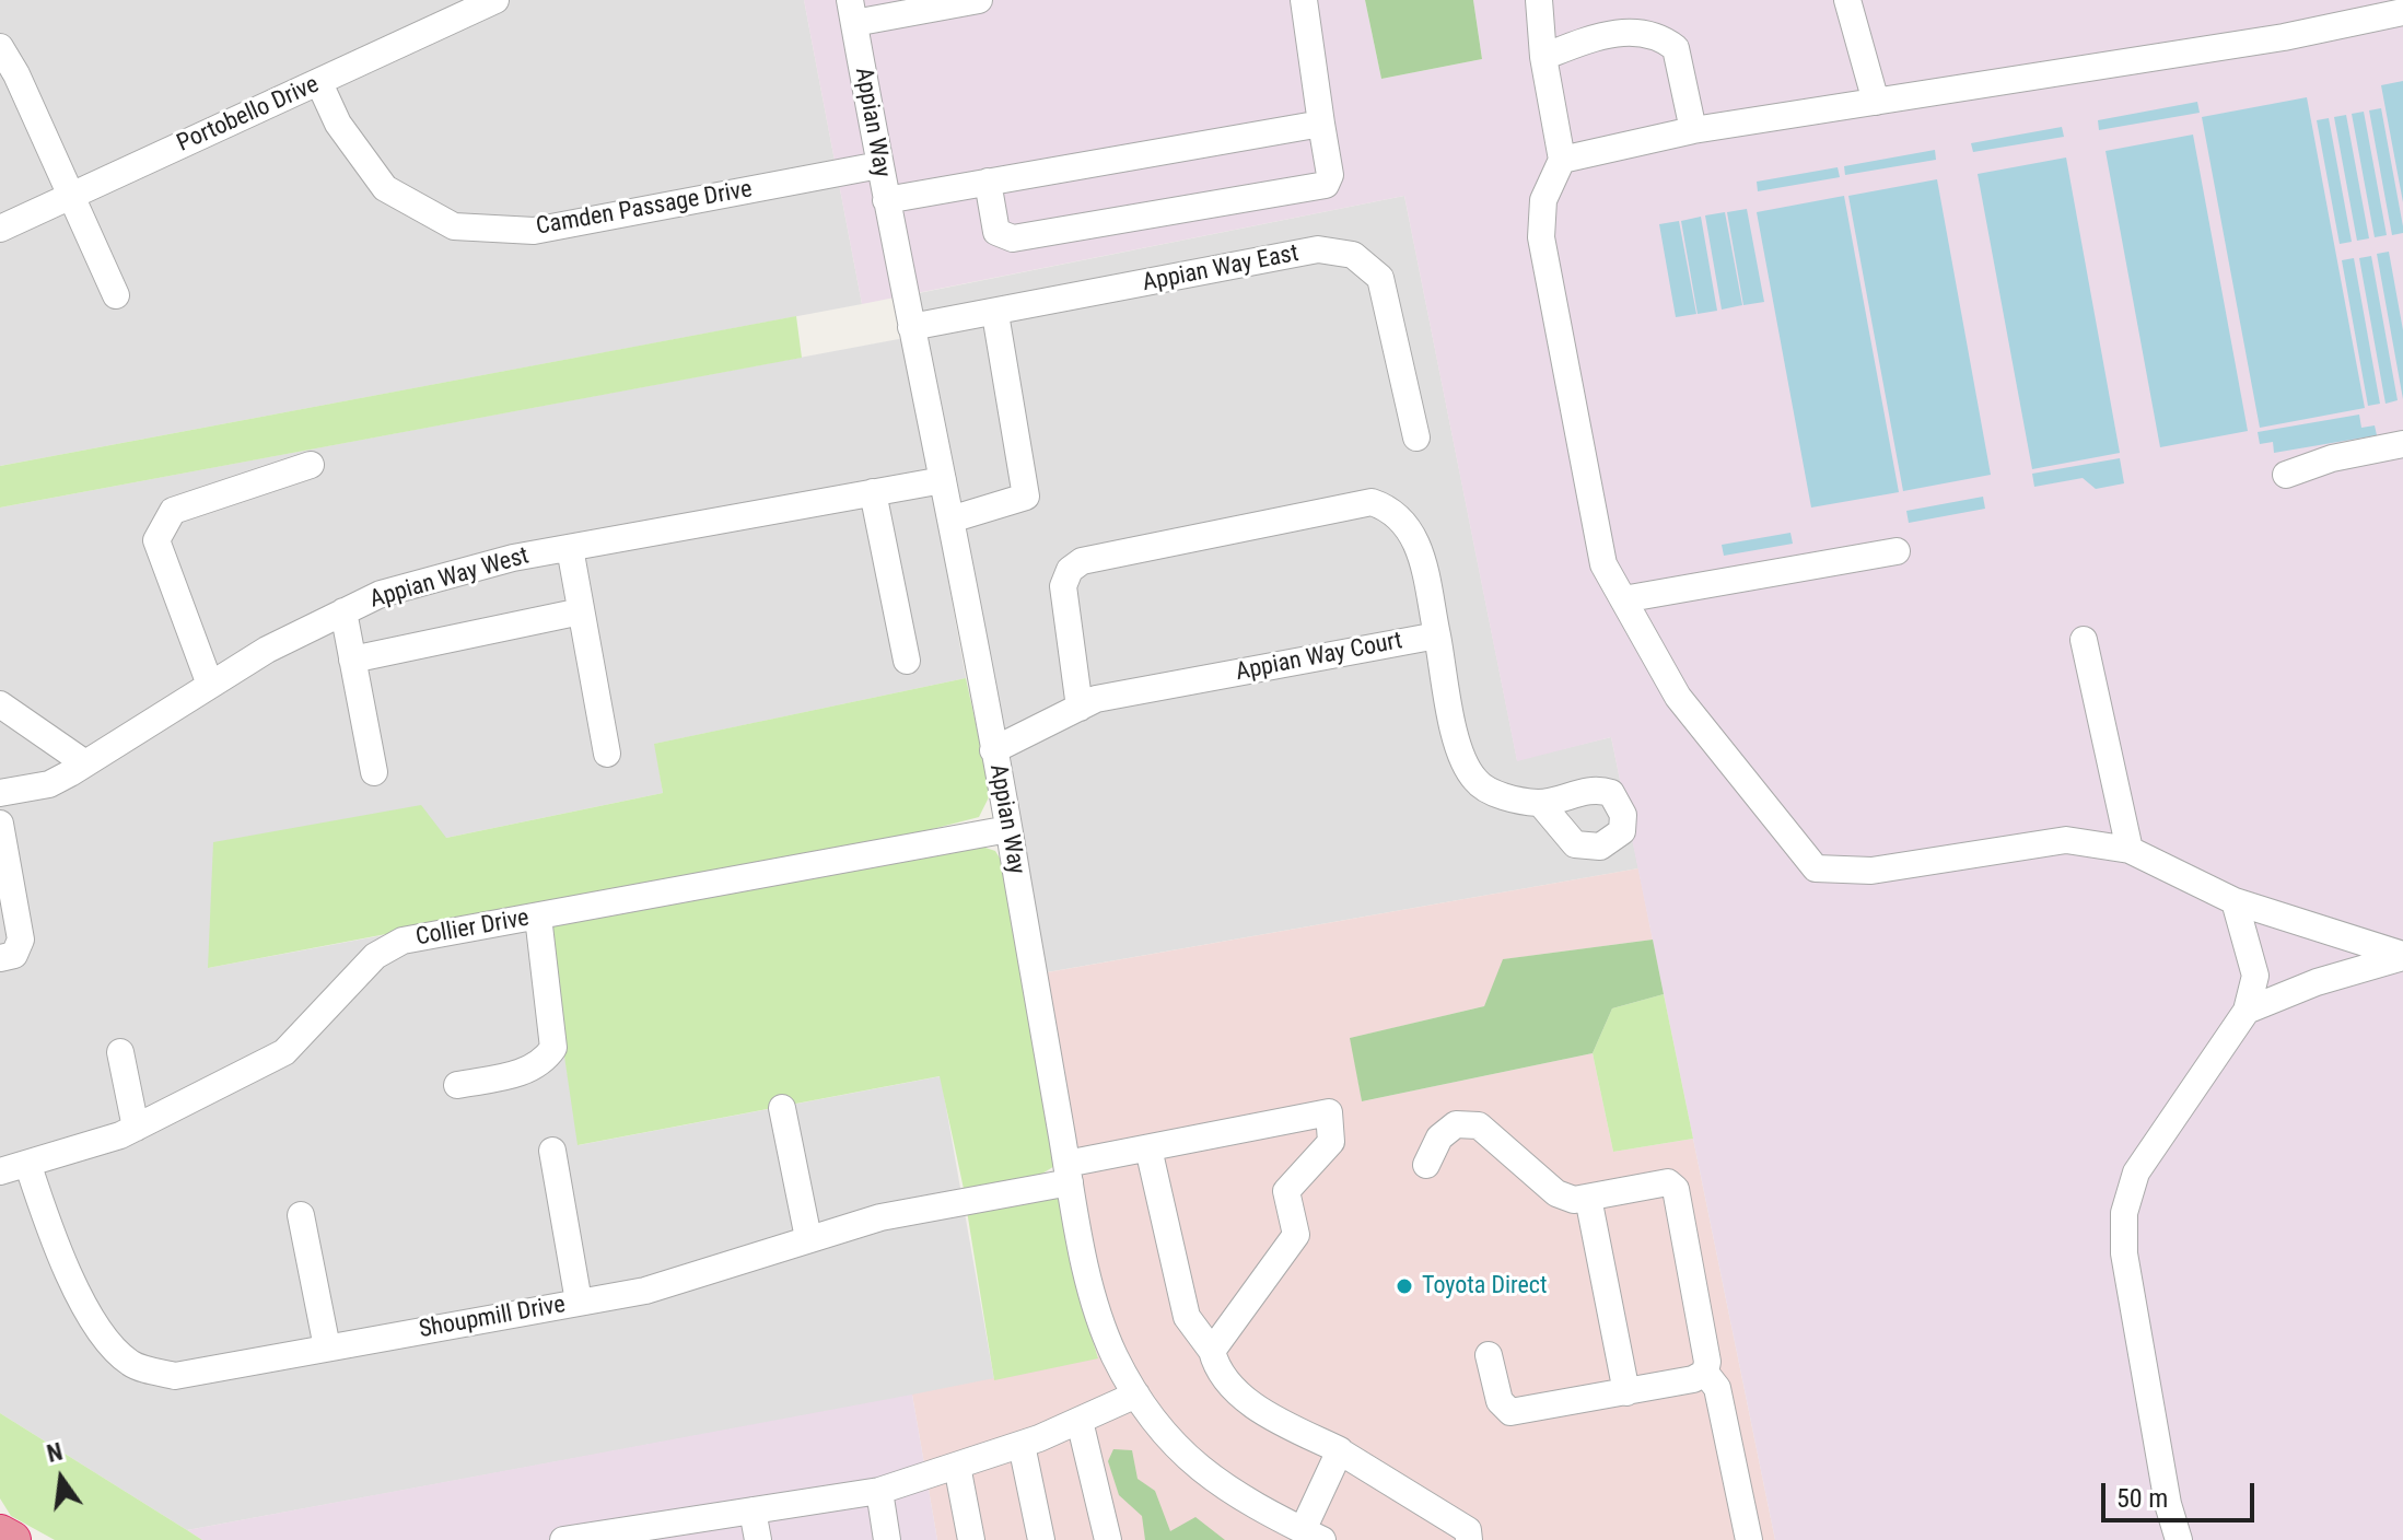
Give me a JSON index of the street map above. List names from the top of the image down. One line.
{"streets":{"street":["Portobello Drive","Appian Way","Camden Passage Drive","Appian Way East","Appian Way West","Appian Way Court","Collier Drive","Shoupmill Drive"]},"crossings":[["Portobello Drive","Camden Passage Drive"],["Appian Way","Camden Passage Drive"],["Appian Way","Appian Way East"],["Appian Way","Appian Way West"],["Appian Way","Appian Way Court"],["Appian Way","Collier Drive"],["Appian Way","Shoupmill Drive"],["Collier Drive","Shoupmill Drive"]],"places":["Toyota Direct"],"scale_bar":"50 m","north":"top"}
